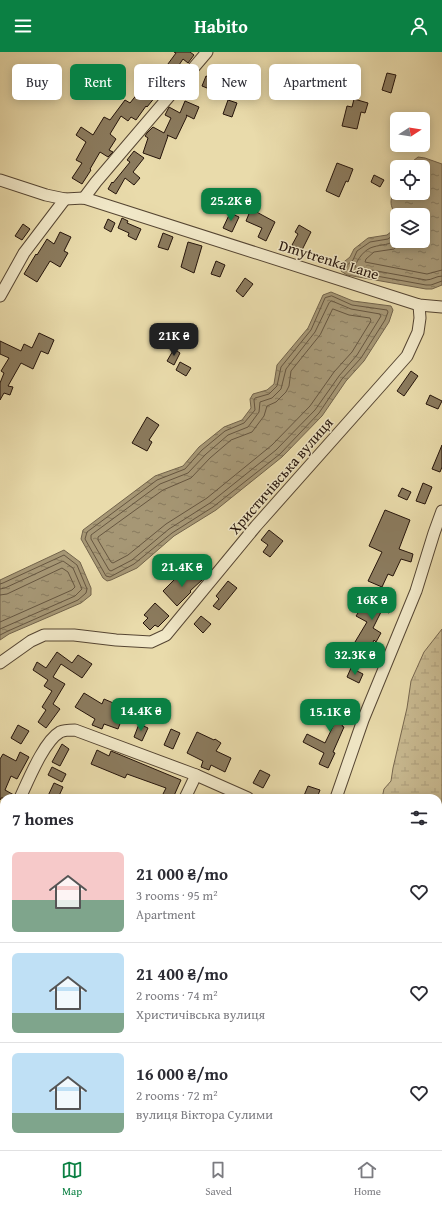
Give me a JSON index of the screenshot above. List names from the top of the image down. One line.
{"streets":{"street":["Dmytrenka Lane","Христичівська вулиця"]},"crossings":[["Dmytrenka Lane","Христичівська вулиця"]],"north":"right","page":{"header":"Habito","chip":["Buy","Rent","Filters","New","Apartment"],"price":["25.2K ₴","21K ₴","21.4K ₴","16K ₴","32.3K ₴","14.4K ₴","15.1K ₴"],"heading":"7 homes","list":[{"name":"21 000 ₴/mo","note":"3 rooms · 95 m² · Apartment"},{"name":"21 400 ₴/mo","note":"2 rooms · 74 m² · Христичівська вулиця"},{"name":"16 000 ₴/mo","note":"2 rooms · 72 m² · вулиця Віктора Сулими"}],"tabs":["Map","Saved","Home"]}}
